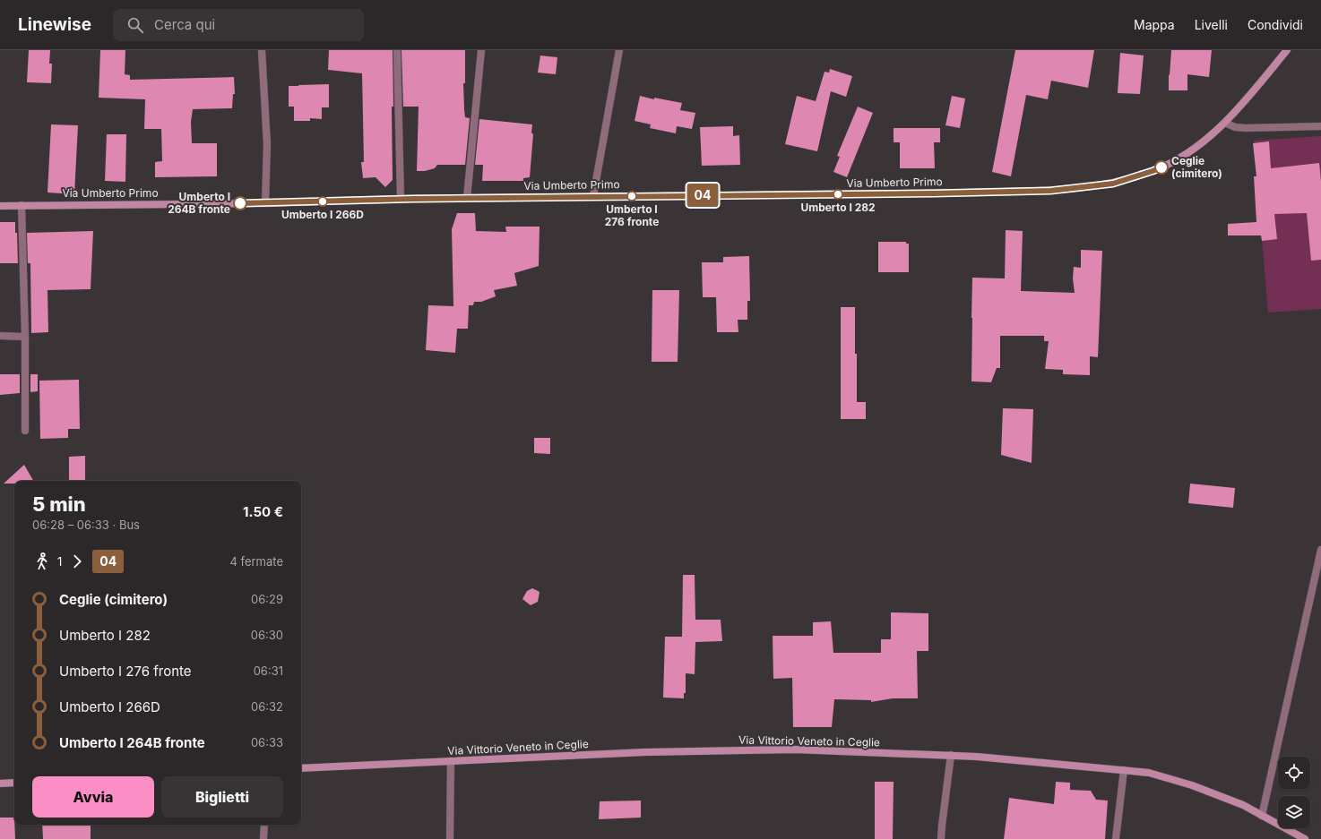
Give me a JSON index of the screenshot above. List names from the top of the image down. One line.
{"streets":{"main road":["Via Umberto Primo","Via Vittorio Veneto in Ceglie"]},"places":["Ceglie (cimitero)","Umberto I 282","Umberto I 276 fronte","Umberto I 266D","Umberto I 264B fronte"],"lines":["bus line 04"],"page":{"header":"Linewise","search":"Cerca qui","nav":["Mappa","Livelli","Condividi"],"on_map":"04","heading":["5 min","06:28 – 06:33 · Bus","1.50 €"],"legs":["1","04","4 fermate"],"list":[{"name":"Ceglie (cimitero)","value":"06:29"},{"name":"Umberto I 282","value":"06:30"},{"name":"Umberto I 276 fronte","value":"06:31"},{"name":"Umberto I 266D","value":"06:32"},{"name":"Umberto I 264B fronte","value":"06:33"}],"buttons":["Avvia","Biglietti"]}}
